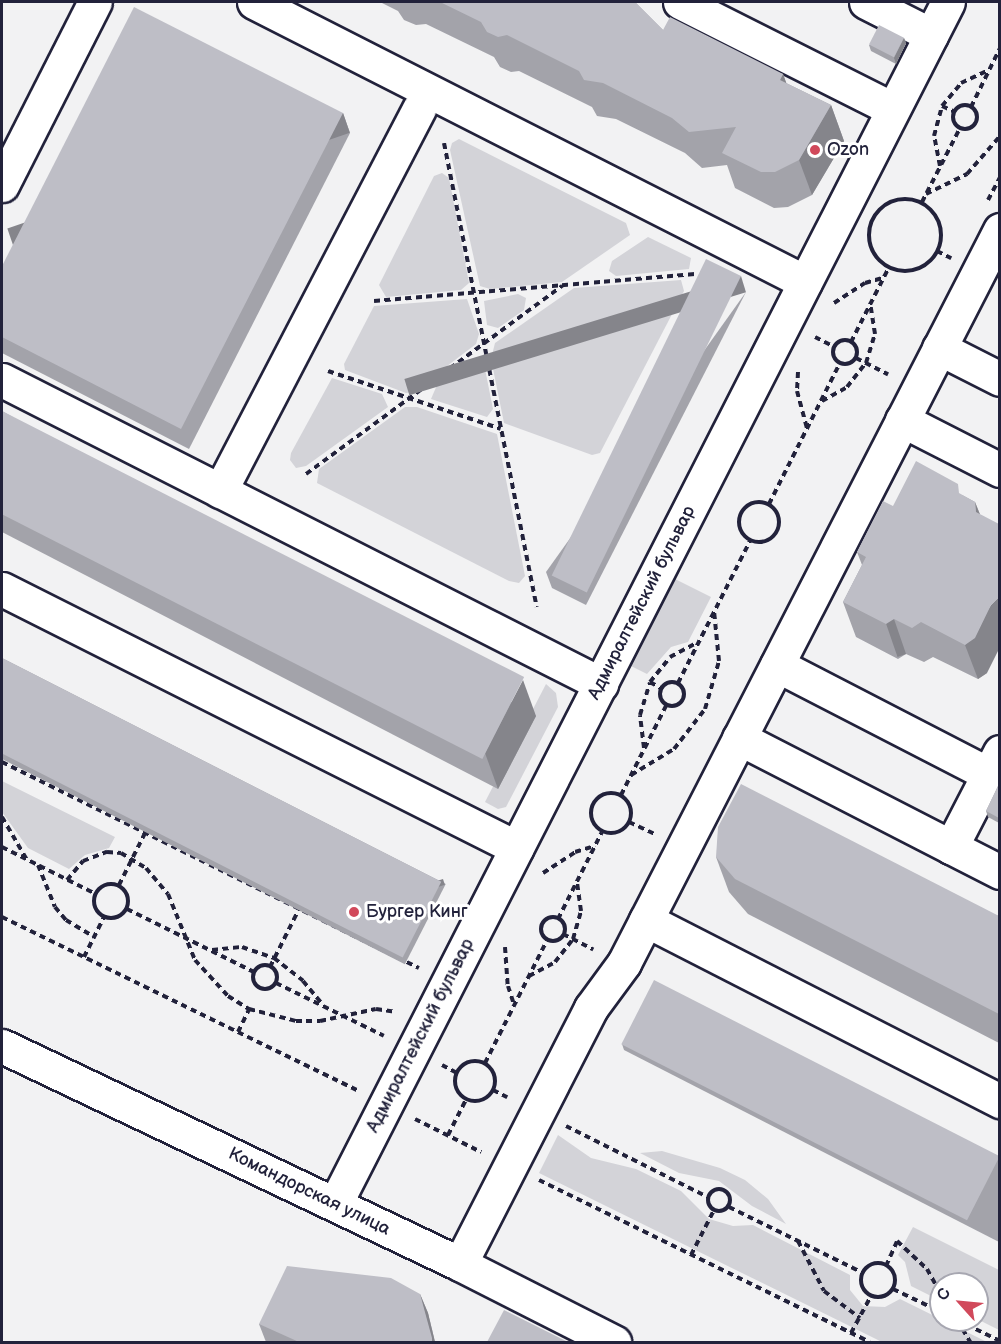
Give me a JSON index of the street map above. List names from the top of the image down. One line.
{"streets":{"street":["Адмиралтейский бульвар","Командорская улица"]},"crossings":[["Адмиралтейский бульвар","Командорская улица"]],"places":["Ozon","Бургер Кинг"],"north":"top left"}
